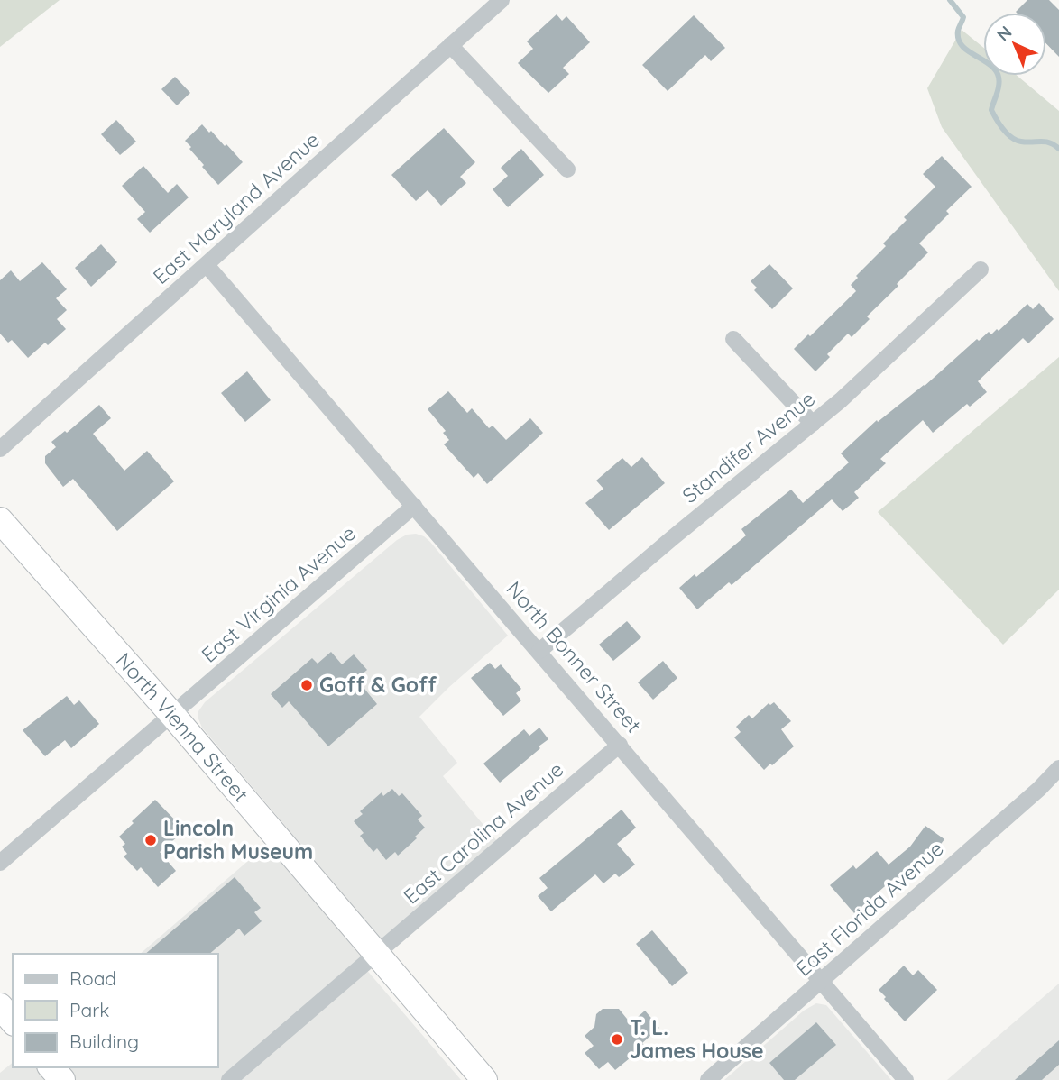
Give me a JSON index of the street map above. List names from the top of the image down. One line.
{"streets":{"highway":["North Vienna Street"],"street":["East Maryland Avenue","Standifer Avenue","East Virginia Avenue","North Bonner Street","East Carolina Avenue","East Florida Avenue"]},"crossings":[["East Maryland Avenue","North Bonner Street"],["Standifer Avenue","North Bonner Street"],["East Virginia Avenue","North Bonner Street"],["East Virginia Avenue","North Vienna Street"],["North Bonner Street","East Carolina Avenue"],["North Bonner Street","East Florida Avenue"],["North Vienna Street","East Carolina Avenue"]],"places":["Goff & Goff","Lincoln Parish Museum","T. L. James House"],"legend":["Road","Park","Building"],"north":"top left"}
